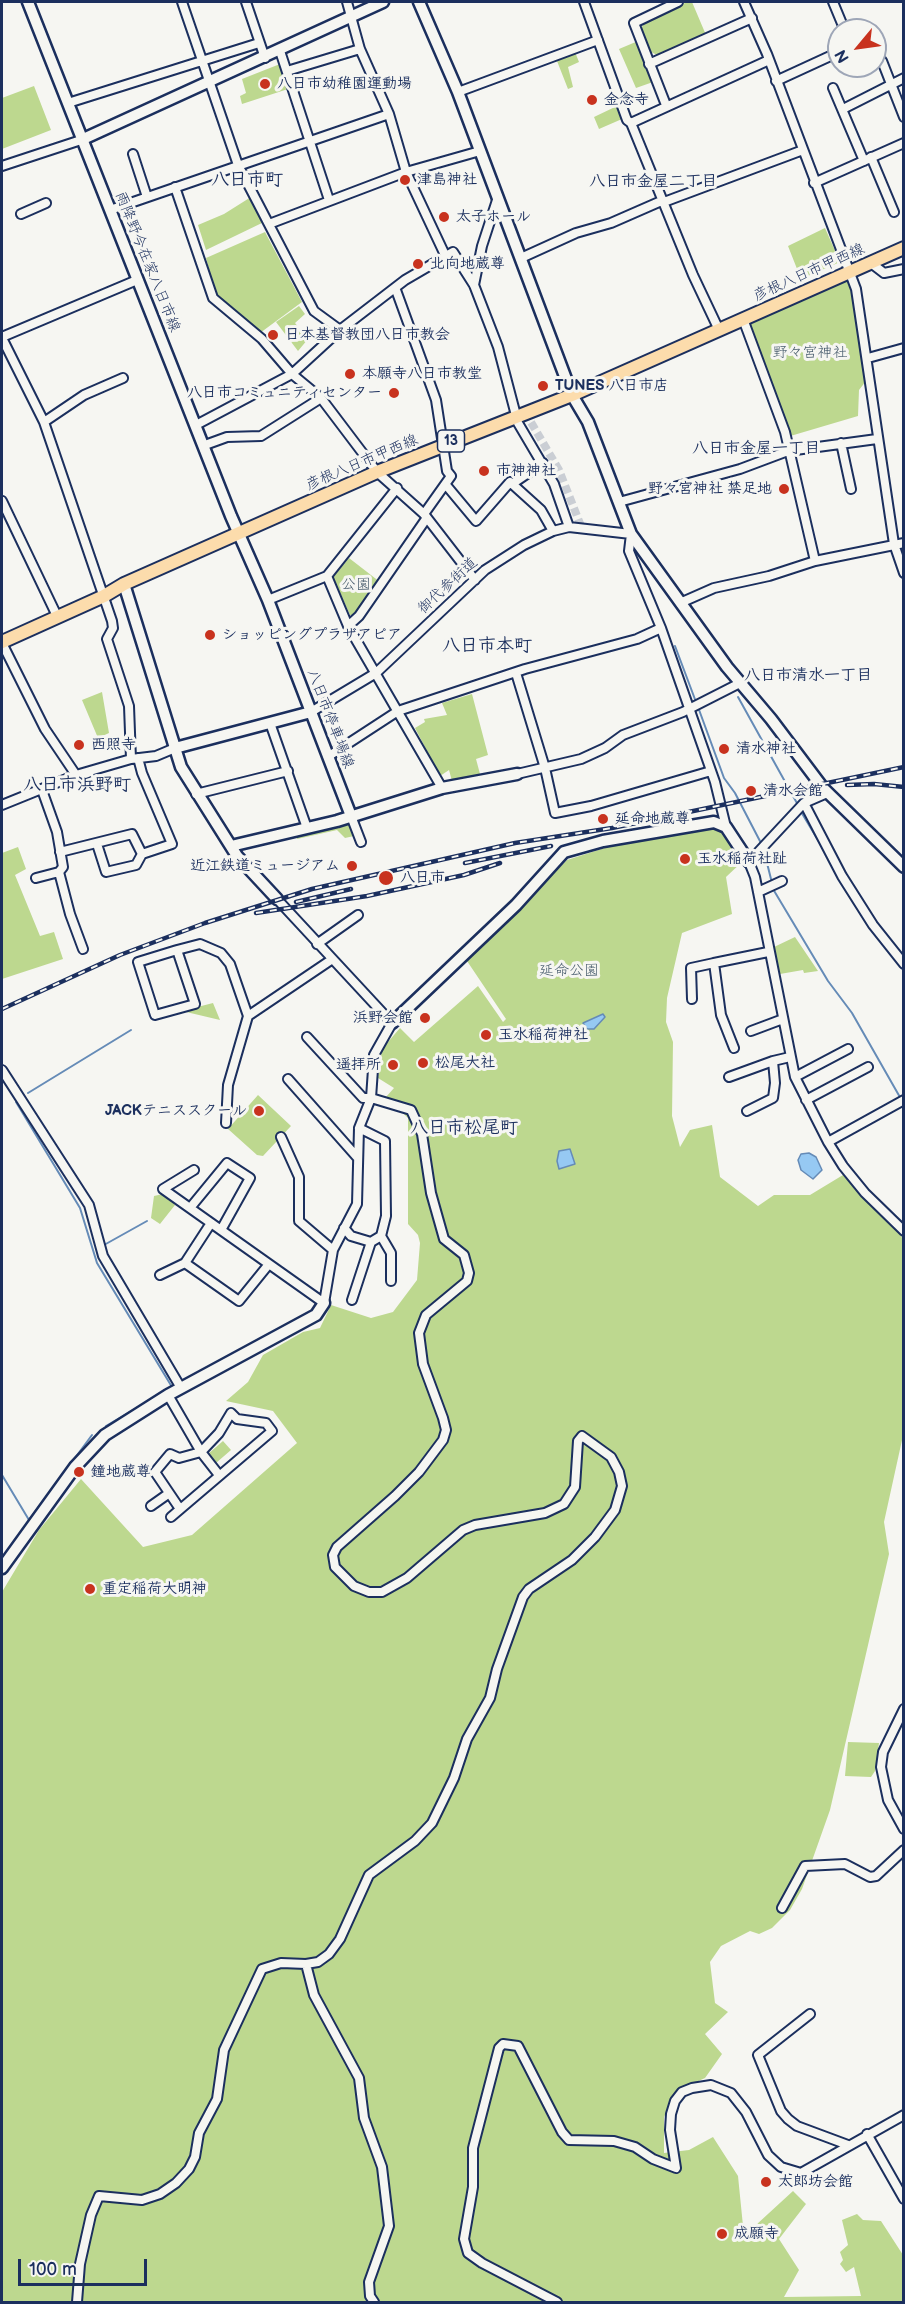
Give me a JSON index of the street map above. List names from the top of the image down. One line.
{"streets":{"main road":["彦根八日市甲西線","13"],"street":["雨降野今在家八日市線","御代参街道","八日市停車場線"]},"crossings":[["雨降野今在家八日市線","彦根八日市甲西線"],["雨降野今在家八日市線","八日市停車場線"],["彦根八日市甲西線","八日市停車場線"],["御代参街道","八日市停車場線"]],"districts":["八日市町","八日市金屋二丁目","八日市金屋一丁目","八日市本町","八日市清水一丁目","八日市浜野町","八日市松尾町"],"parks":["野々宮神社","公園","延命公園"],"places":["八日市幼稚園運動場","金念寺","津島神社","太子ホール","北向地蔵尊","日本基督教団八日市教会","本願寺八日市教堂","TUNES 八日市店","八日市コミュニティセンター","市神神社","野々宮神社 禁足地","ショッピングプラザアピア","西照寺","清水神社","清水会館","延命地蔵尊","玉水稲荷社趾","近江鉄道ミュージアム","八日市","浜野会館","玉水稲荷神社","松尾大社","遥拝所","JACKテニススクール","鐘地蔵尊","重定稲荷大明神","太郎坊会館","成願寺"],"scale_bar":"100 m","north":"bottom left"}
